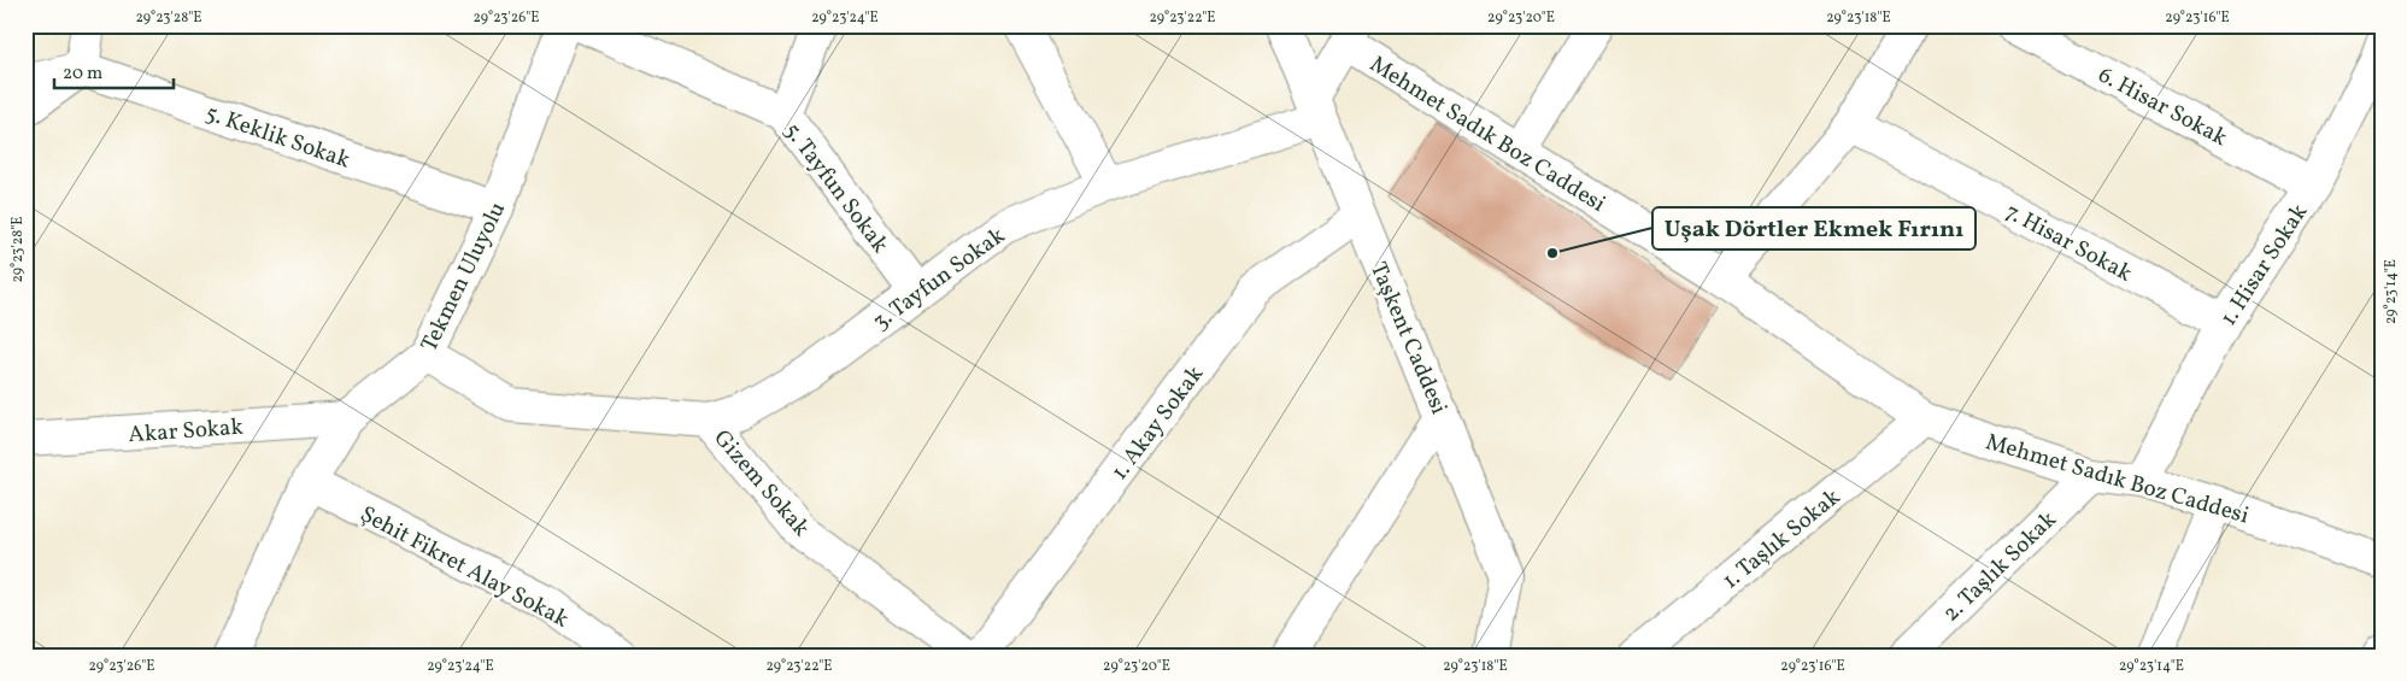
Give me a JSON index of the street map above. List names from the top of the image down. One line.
{"streets":{"street":["6. Hisar Sokak","Mehmet Sadık Boz Caddesi","5. Keklik Sokak","5. Tayfun Sokak","7. Hisar Sokak","1. Hisar Sokak","Tekmen Uluyolu","3. Tayfun Sokak","Taşkent Caddesi","1. Akay Sokak","Akar Sokak","Gizem Sokak","1. Taşlık Sokak","Şehit Fikret Alay Sokak","2. Taşlık Sokak"]},"crossings":[["6. Hisar Sokak","1. Hisar Sokak"],["Mehmet Sadık Boz Caddesi","1. Hisar Sokak"],["Mehmet Sadık Boz Caddesi","1. Taşlık Sokak"],["Mehmet Sadık Boz Caddesi","2. Taşlık Sokak"],["5. Keklik Sokak","Tekmen Uluyolu"],["5. Tayfun Sokak","3. Tayfun Sokak"],["7. Hisar Sokak","1. Hisar Sokak"],["Tekmen Uluyolu","Akar Sokak"],["Tekmen Uluyolu","Gizem Sokak"],["Tekmen Uluyolu","Şehit Fikret Alay Sokak"],["3. Tayfun Sokak","Taşkent Caddesi"],["3. Tayfun Sokak","Gizem Sokak"],["Taşkent Caddesi","1. Akay Sokak"]],"places":["Uşak Dörtler Ekmek Fırını"],"scale_bar":"20 m","coordinates":["29°23'28\"E","29°23'26\"E","29°23'24\"E","29°23'22\"E","29°23'20\"E","29°23'18\"E","29°23'16\"E","29°23'14\"E"]}
